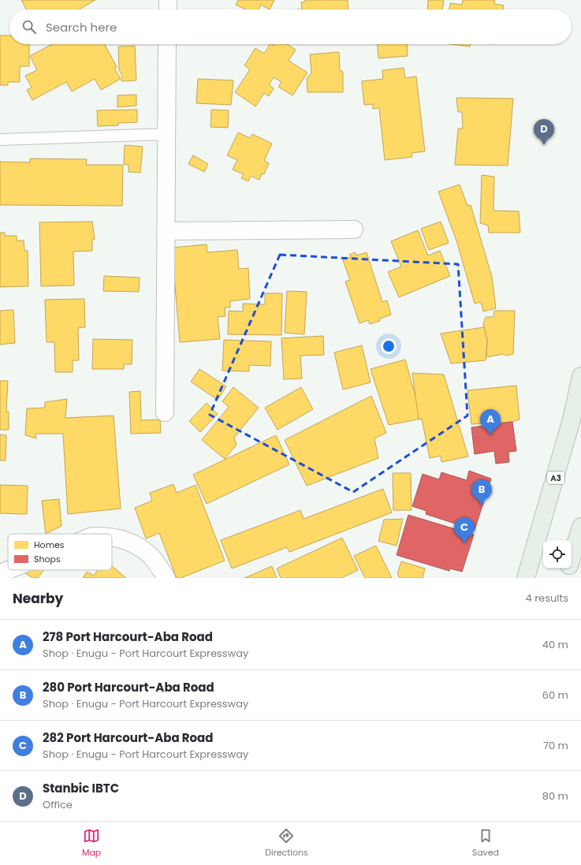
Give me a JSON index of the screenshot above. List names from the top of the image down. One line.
{"streets":{"highway":["A3"]},"legend":["Homes","Shops"],"page":{"search":"Search here","pins":["D","A","B","C"],"heading":["Nearby","4 results"],"list":[{"mark":"A","name":"278 Port Harcourt-Aba Road","note":"Shop · Enugu - Port Harcourt Expressway","value":"40 m"},{"mark":"B","name":"280 Port Harcourt-Aba Road","note":"Shop · Enugu - Port Harcourt Expressway","value":"60 m"},{"mark":"C","name":"282 Port Harcourt-Aba Road","note":"Shop · Enugu - Port Harcourt Expressway","value":"70 m"},{"mark":"D","name":"Stanbic IBTC","note":"Office","value":"80 m"}],"nav":["Map","Directions","Saved"]}}
